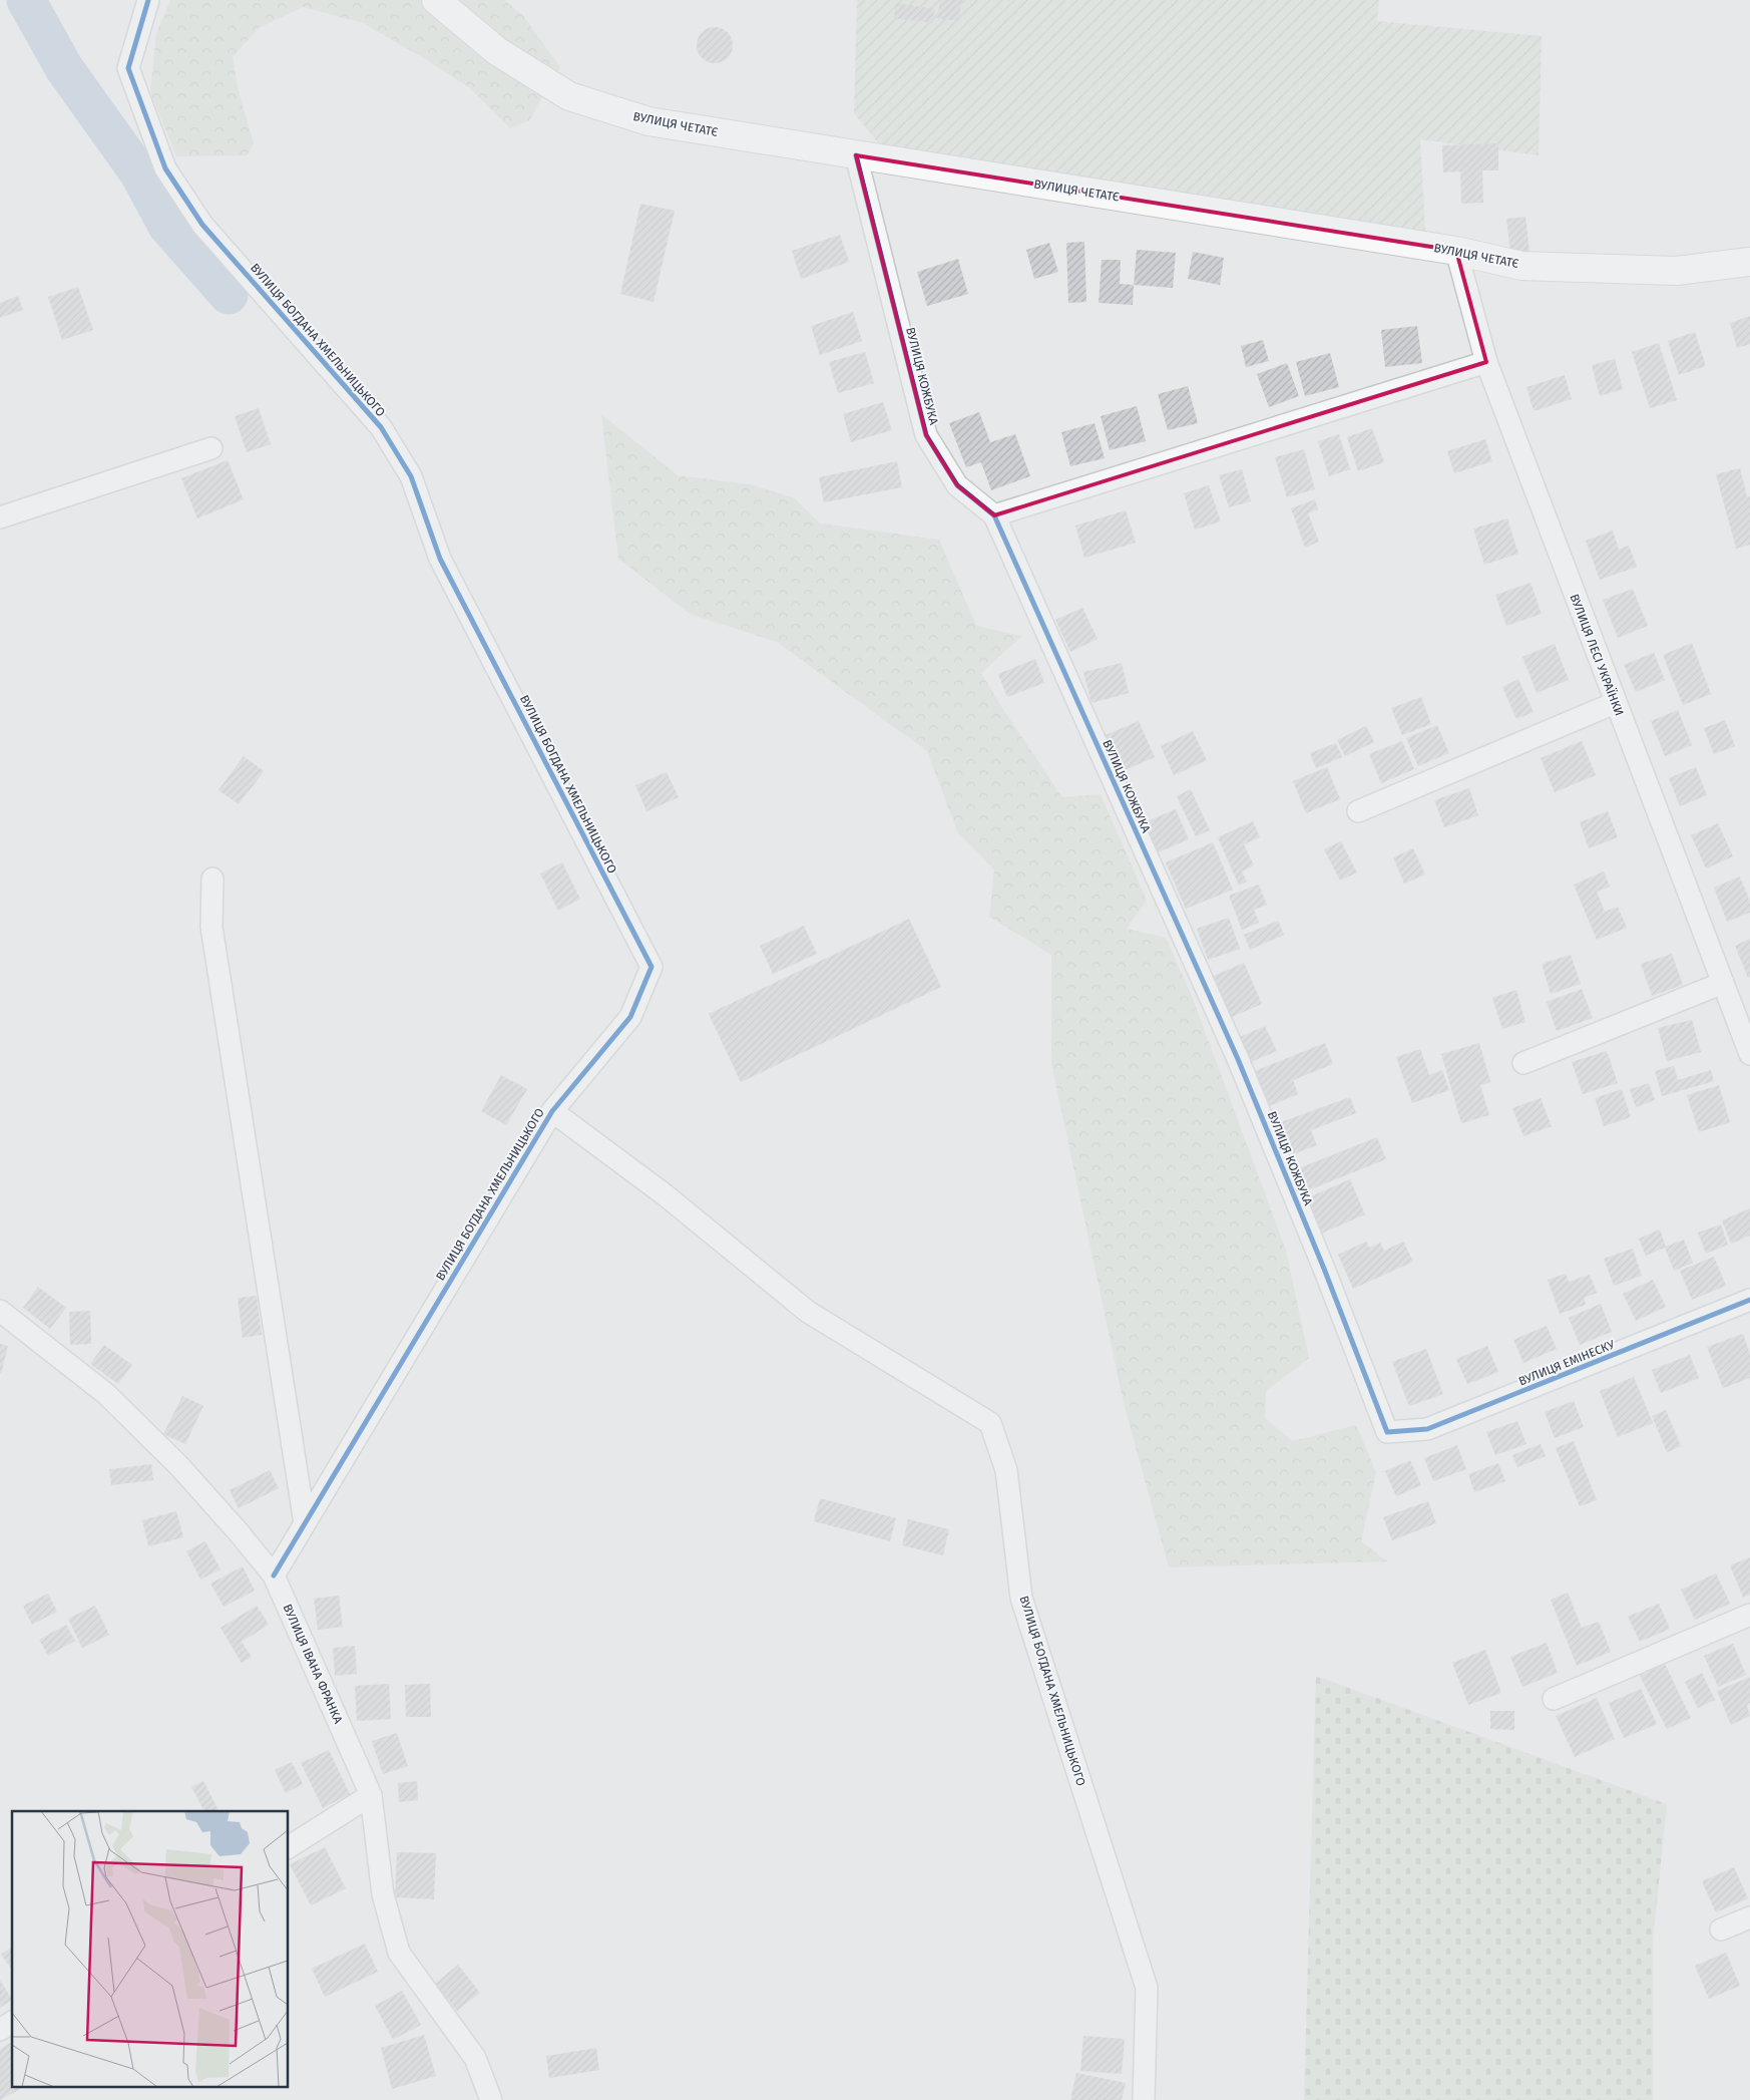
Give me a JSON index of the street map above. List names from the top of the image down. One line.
{"streets":{"street":["ВУЛИЦЯ ЧЕТАТЄ","ВУЛИЦЯ БОГДАНА ХМЕЛЬНИЦЬКОГО","ВУЛИЦЯ КОЖБУКА","ВУЛИЦЯ ЛЕСІ УКРАЇНКИ","ВУЛИЦЯ ЕМІНЕСКУ","ВУЛИЦЯ ІВАНА ФРАНКА"]},"crossings":[["ВУЛИЦЯ ЧЕТАТЄ","ВУЛИЦЯ КОЖБУКА"],["ВУЛИЦЯ ЧЕТАТЄ","ВУЛИЦЯ ЛЕСІ УКРАЇНКИ"],["ВУЛИЦЯ БОГДАНА ХМЕЛЬНИЦЬКОГО","ВУЛИЦЯ ІВАНА ФРАНКА"],["ВУЛИЦЯ КОЖБУКА","ВУЛИЦЯ ЕМІНЕСКУ"]]}
